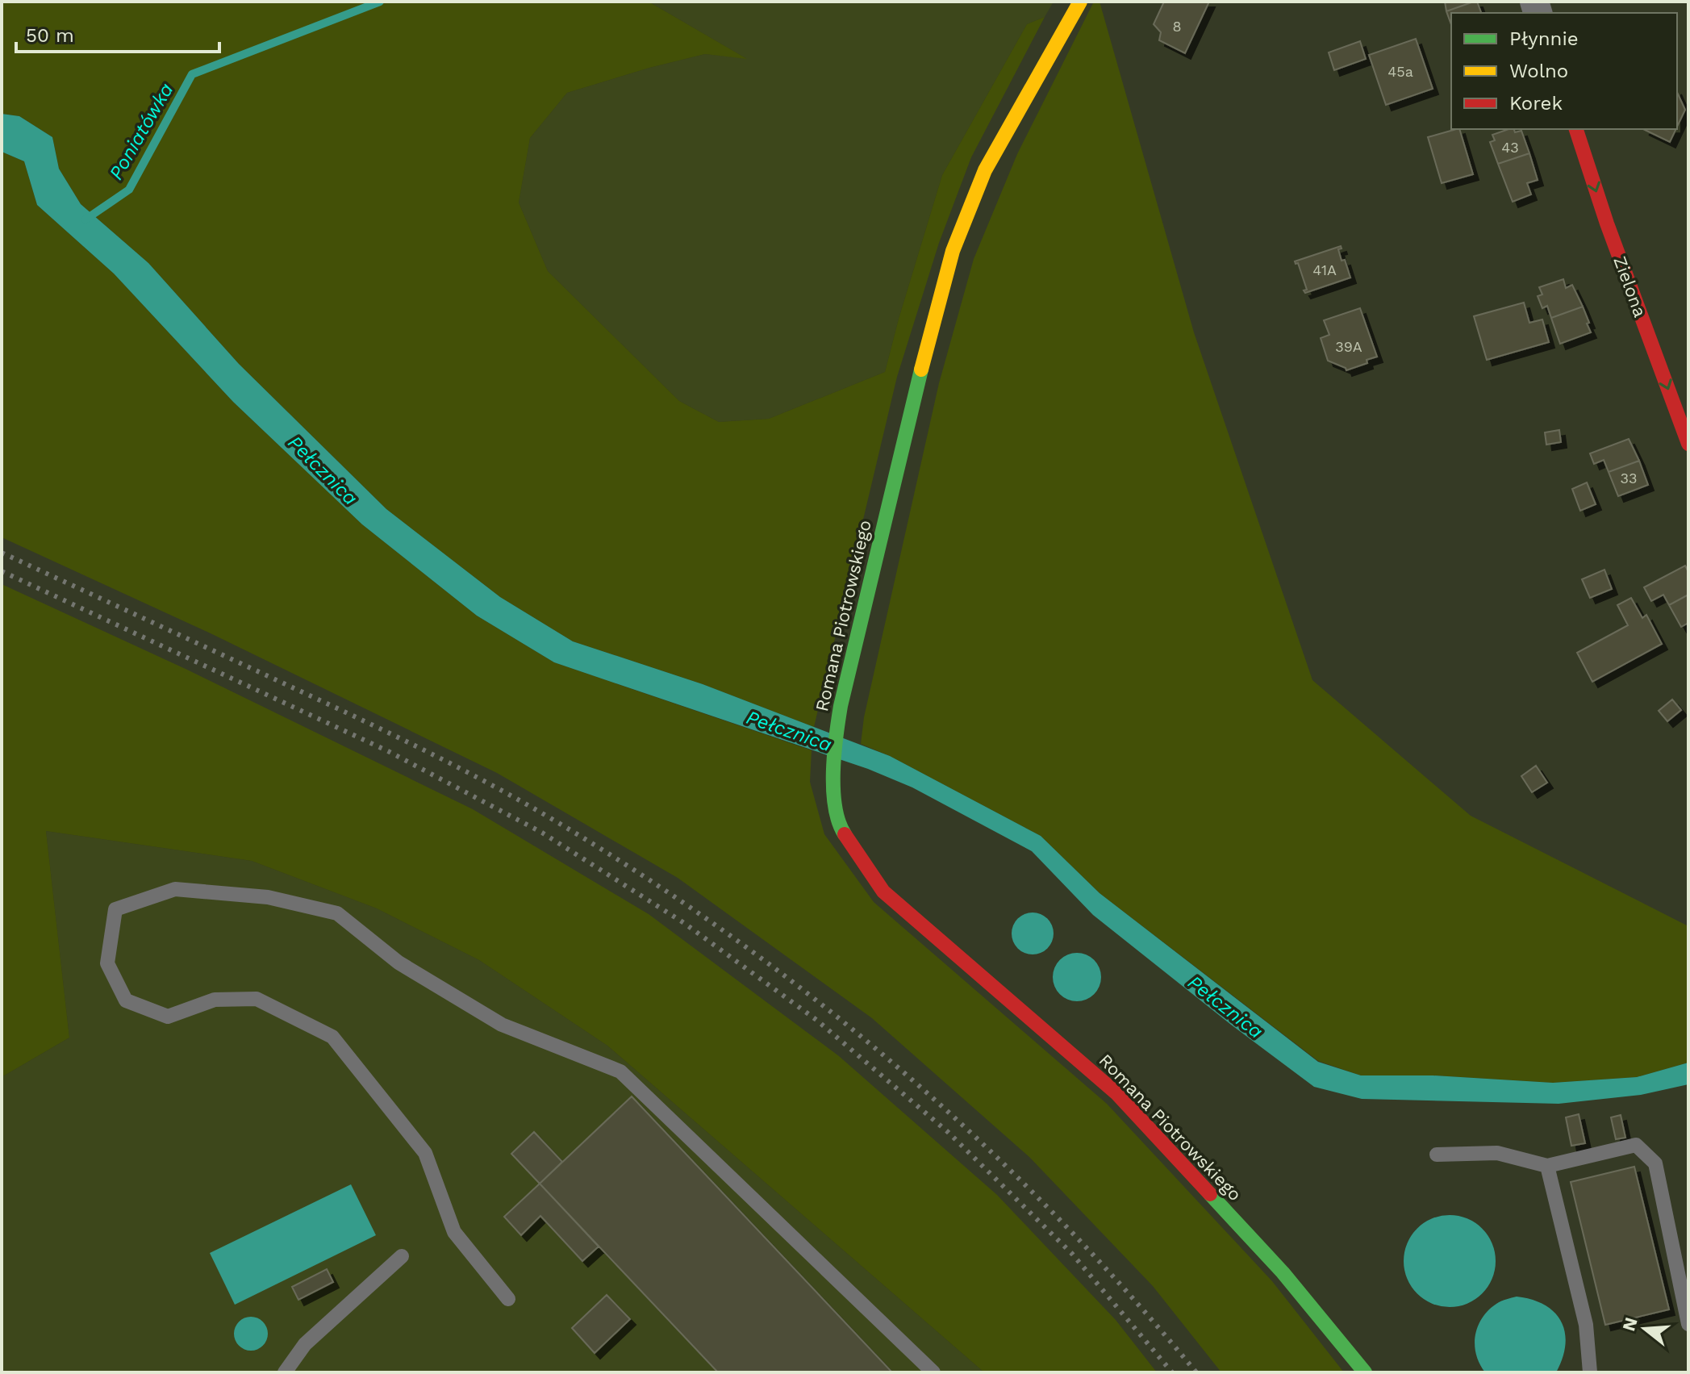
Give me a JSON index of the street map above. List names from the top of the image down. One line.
{"streets":{"street":["Zielona","Romana Piotrowskiego"]},"one_way":["Zielona"],"water":["Poniatówka","Pełcznica"],"house_numbers":["8","45a","43","41A","39A","33"],"legend":["Płynnie","Wolno","Korek"],"scale_bar":"50 m","north":"left"}
